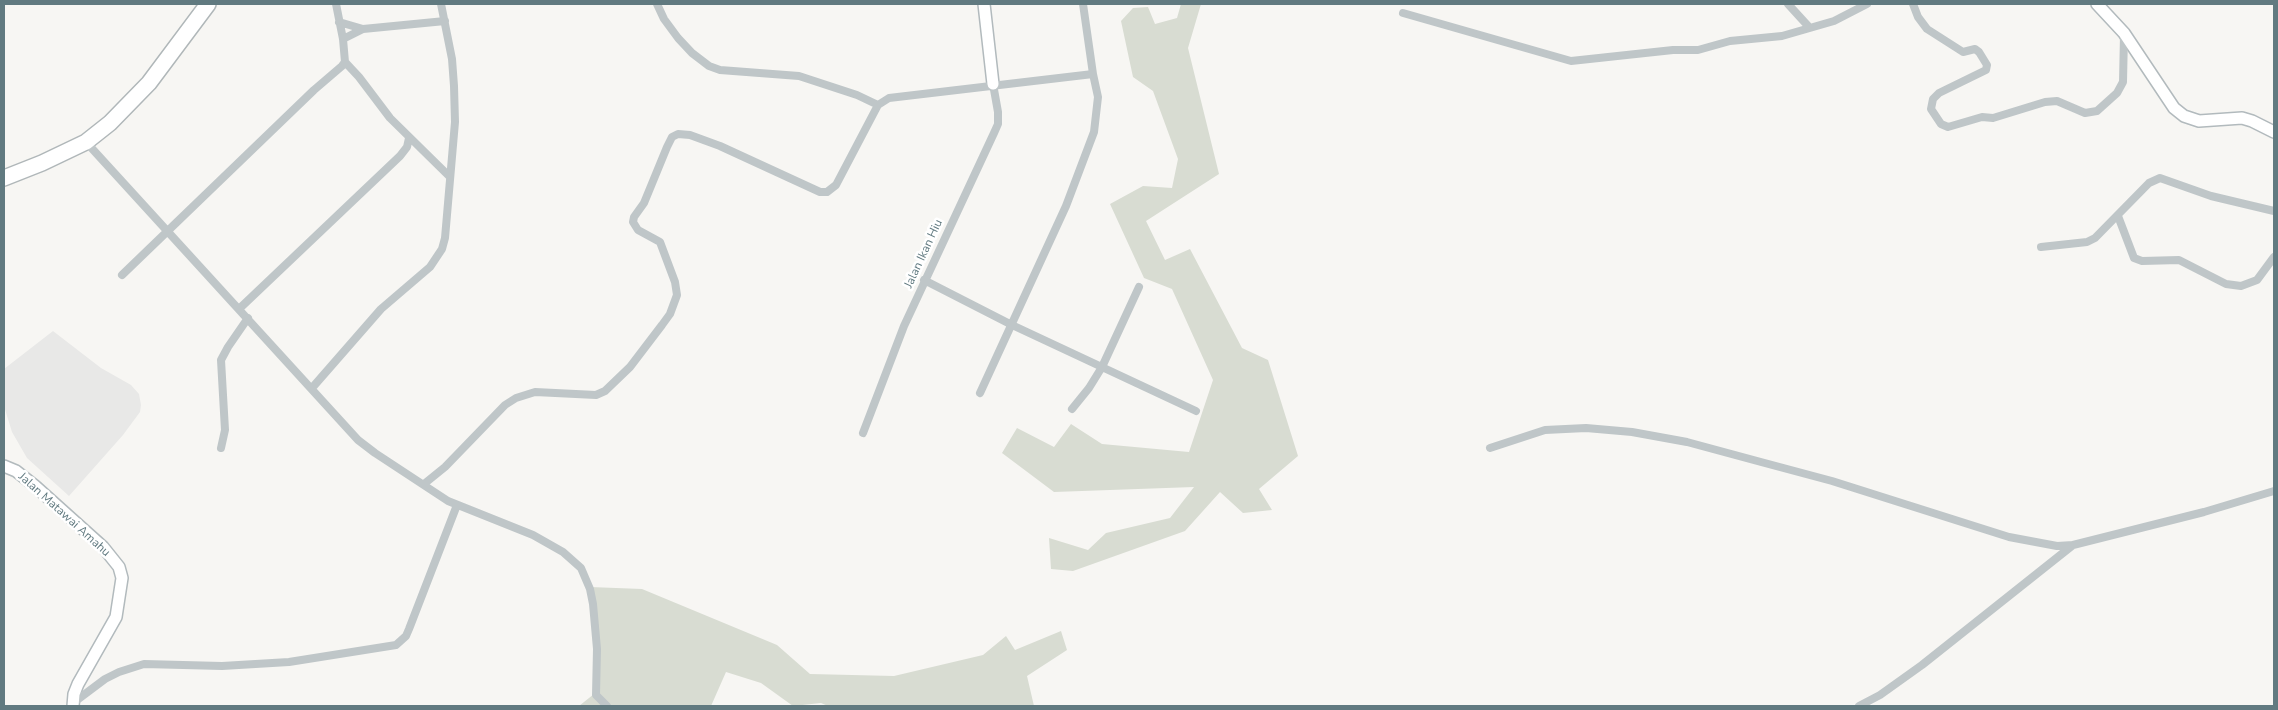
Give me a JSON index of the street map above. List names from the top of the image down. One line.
{"streets":{"street":["Jalan Ikan Hiu","Jalan Matawai Amahu"]}}
